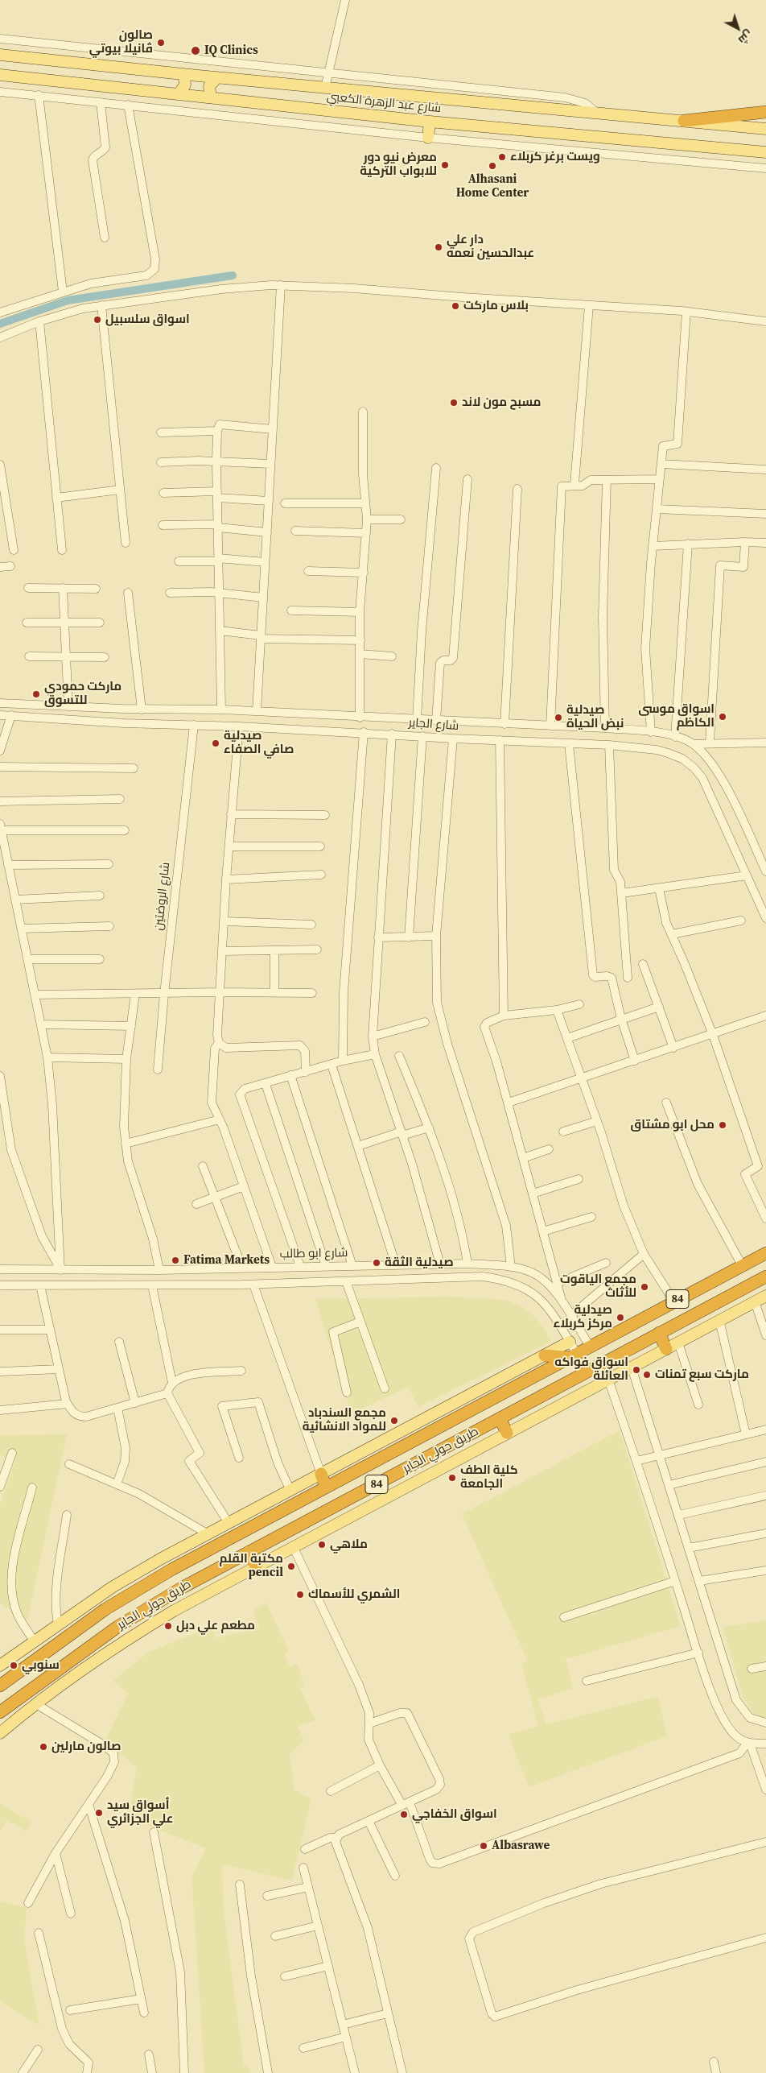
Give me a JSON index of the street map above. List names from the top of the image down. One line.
{"streets":{"highway":["84","طريق حولي الجاير"],"main road":["شارع عبد الزهرة الكعبي"],"street":["شارع الجاير","شارع الروضتين","شارع ابو طالب"]},"crossings":[["شارع الجاير","شارع الروضتين"],["شارع ابو طالب","طريق حولي الجاير"]],"places":["صالون ڤانيلا بيوتي","IQ Clinics","ويست برغر كربلاء","معرض نيو دور للابواب التركية","Alhasani Home Center","دار علي عبدالحسين نعمه","بلاس ماركت","اسواق سلسبيل","مسبح مون لاند","ماركت حمودي للتسوق","اسواق موسى الكاظم","صيدلية نبض الحياة","صيدلية صافي الصفاء","محل ابو مشتاق","Fatima Markets","صيدلية الثقة","مجمع الياقوت للأثاث","صيدلية مركز كربلاء","اسواق فواكه العائلة","ماركت سبع تمنات","مجمع السندباد للمواد الانشائية","كلية الطف الجامعة","ملاهي","مكتبة القلم pencil","الشمري للأسماك","مطعم علي دبل","سنوبي","صالون مارلين","أسواق سيد علي الجزائري","اسواق الخفاجي","Albasrawe"],"north":"bottom right"}
